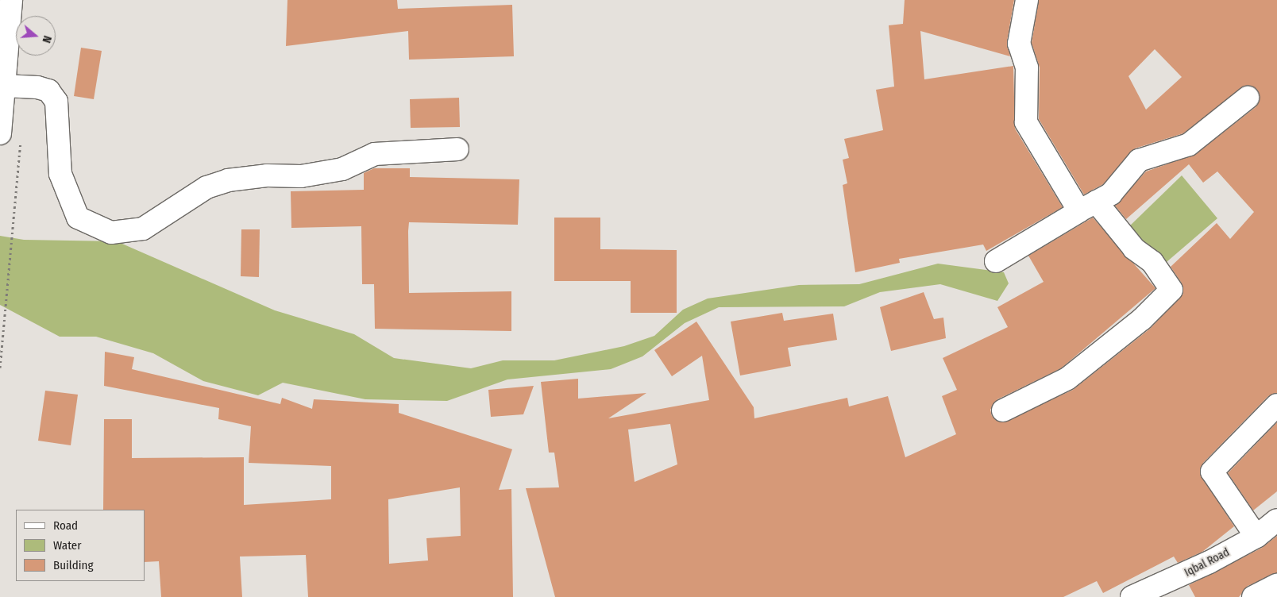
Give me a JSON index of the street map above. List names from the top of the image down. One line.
{"streets":{"street":["Iqbal Road"]},"legend":["Road","Water","Building"],"north":"right"}
